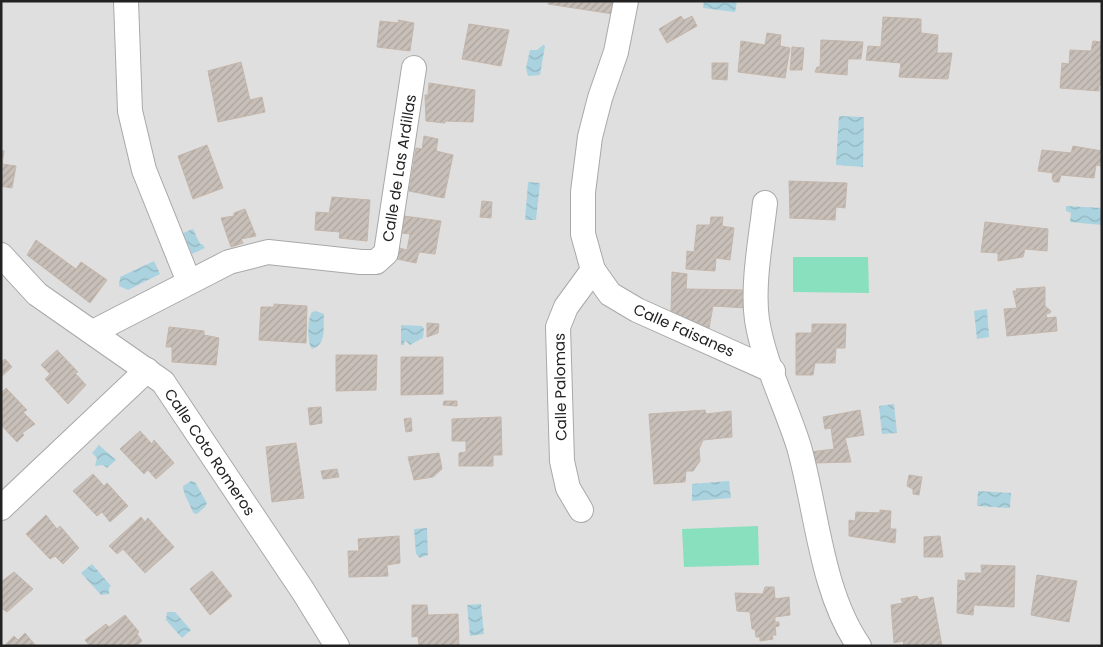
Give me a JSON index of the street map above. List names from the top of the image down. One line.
{"streets":{"street":["Calle de Las Ardillas","Calle Faisanes","Calle Palomas","Calle Coto Romeros"]},"crossings":[["Calle de Las Ardillas","Calle Coto Romeros"],["Calle Faisanes","Calle Palomas"]]}
